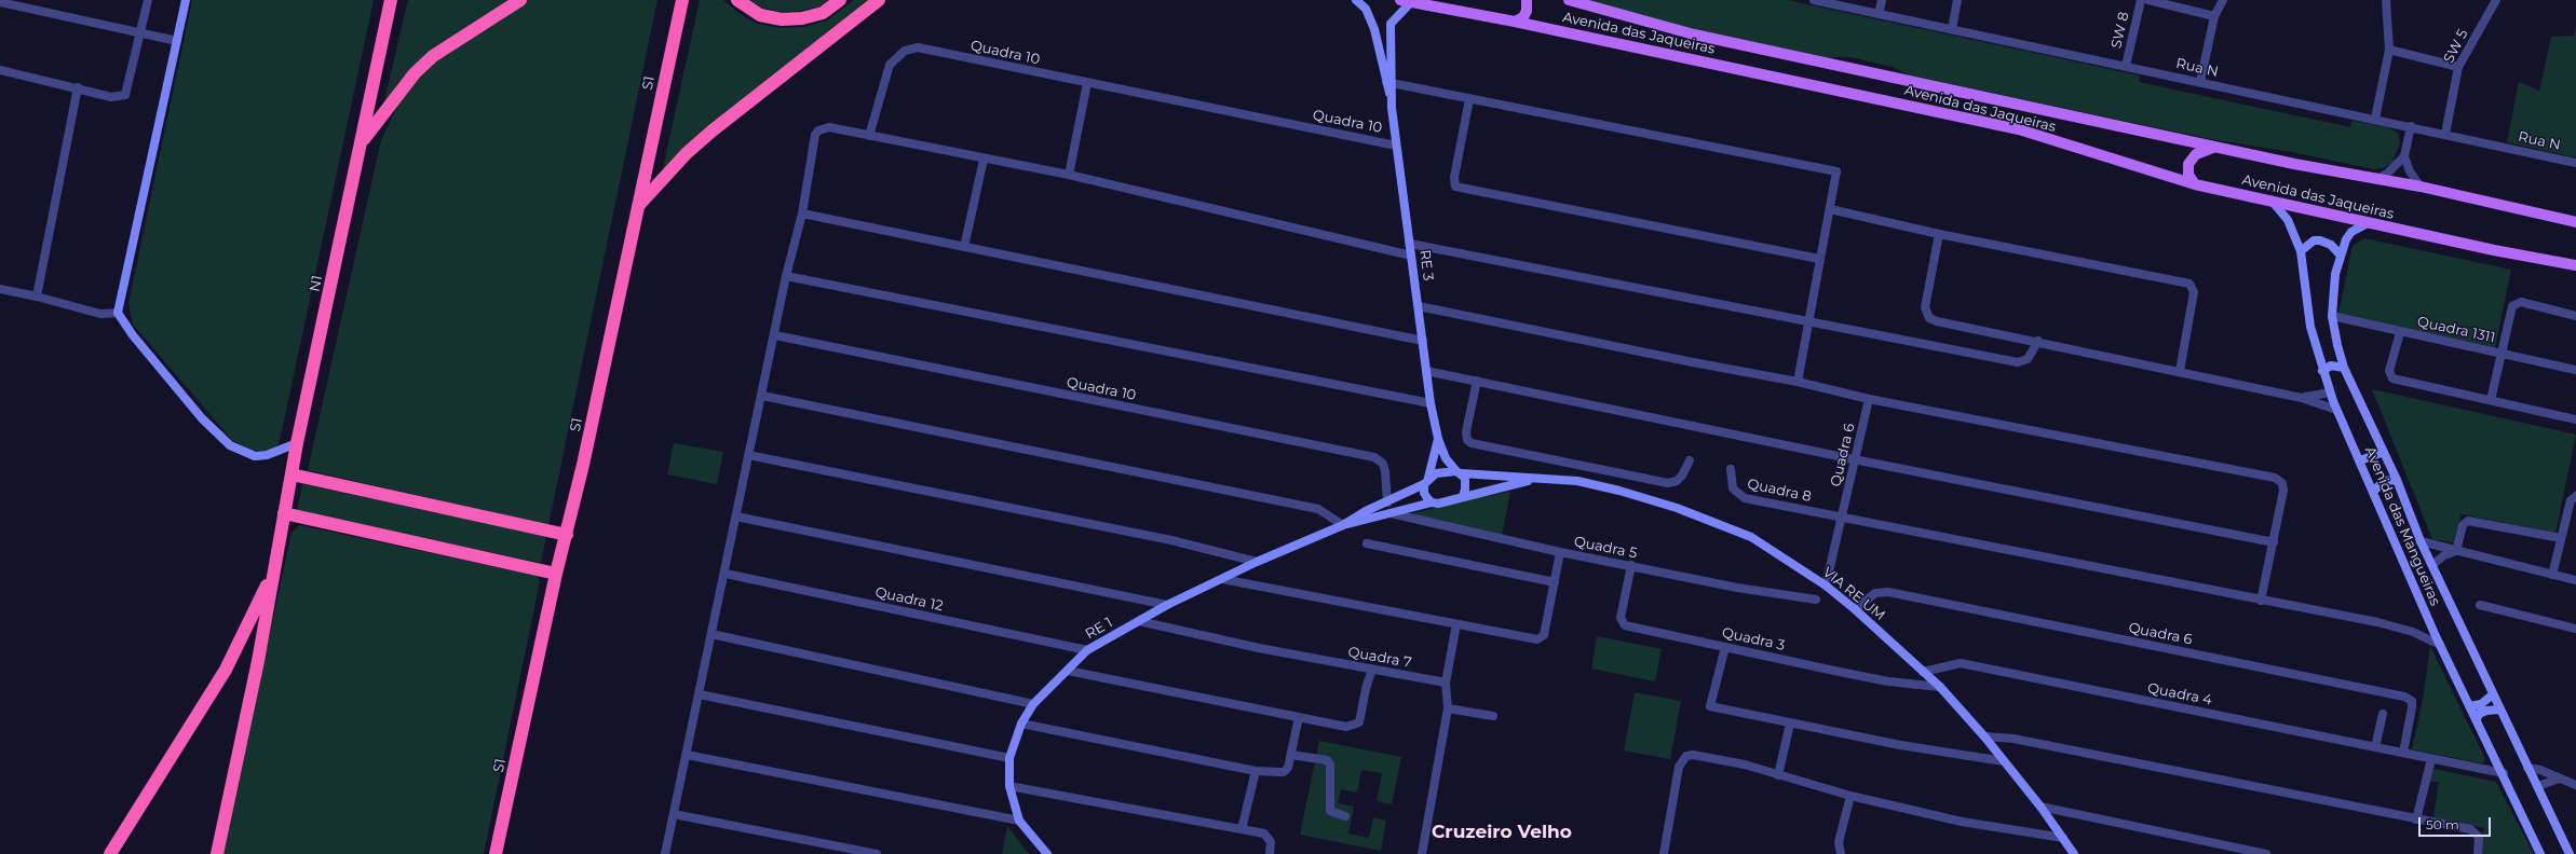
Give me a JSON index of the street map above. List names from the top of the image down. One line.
{"streets":{"highway":["S1","N1"],"main road":["Avenida das Jaqueiras"],"street":["SW 8","SW 5","Quadra 10","Rua N","RE 3","Quadra 1311","Quadra 6","Quadra 8","Avenida das Mangueiras","Quadra 5","VIA RE UM","Quadra 12","RE 1","Quadra 3","Quadra 7","Quadra 4"]},"crossings":[["SW 8","Rua N"],["Avenida das Jaqueiras","RE 3"],["Avenida das Jaqueiras","Avenida das Mangueiras"],["SW 5","Rua N"],["Quadra 10","RE 3"],["Quadra 10","RE 1"],["RE 3","VIA RE UM"],["RE 3","RE 1"],["Quadra 1311","Avenida das Mangueiras"],["Quadra 6","Quadra 8"],["Quadra 6","VIA RE UM"],["Quadra 6","Quadra 4"],["Avenida das Mangueiras","Quadra 4"],["Quadra 5","RE 1"],["Quadra 5","Quadra 3"],["VIA RE UM","RE 1"],["VIA RE UM","Quadra 3"],["VIA RE UM","Quadra 4"],["Quadra 12","RE 1"],["RE 1","Quadra 7"]],"districts":["Cruzeiro Velho"],"scale_bar":"50 m"}
